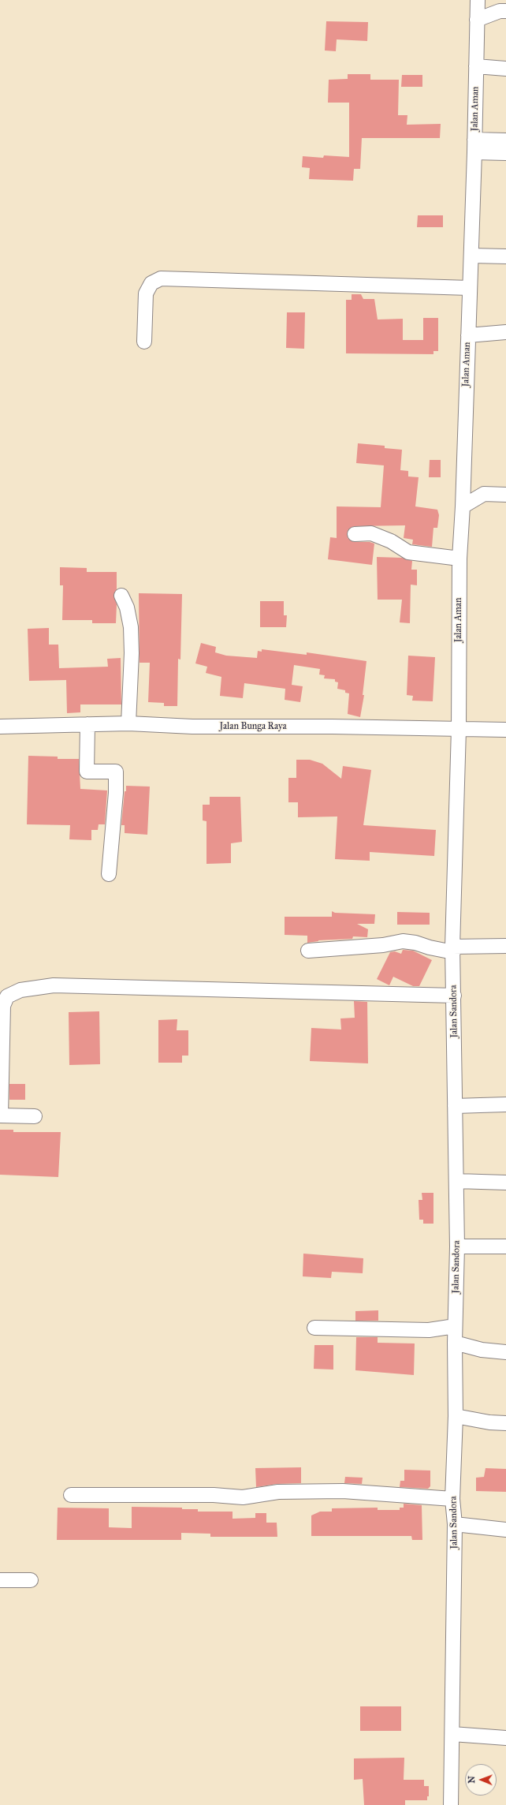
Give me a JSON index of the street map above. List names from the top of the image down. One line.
{"streets":{"street":["Jalan Aman","Jalan Bunga Raya","Jalan Sandora"]},"crossings":[["Jalan Aman","Jalan Bunga Raya"],["Jalan Aman","Jalan Sandora"],["Jalan Bunga Raya","Jalan Sandora"]],"north":"left"}
